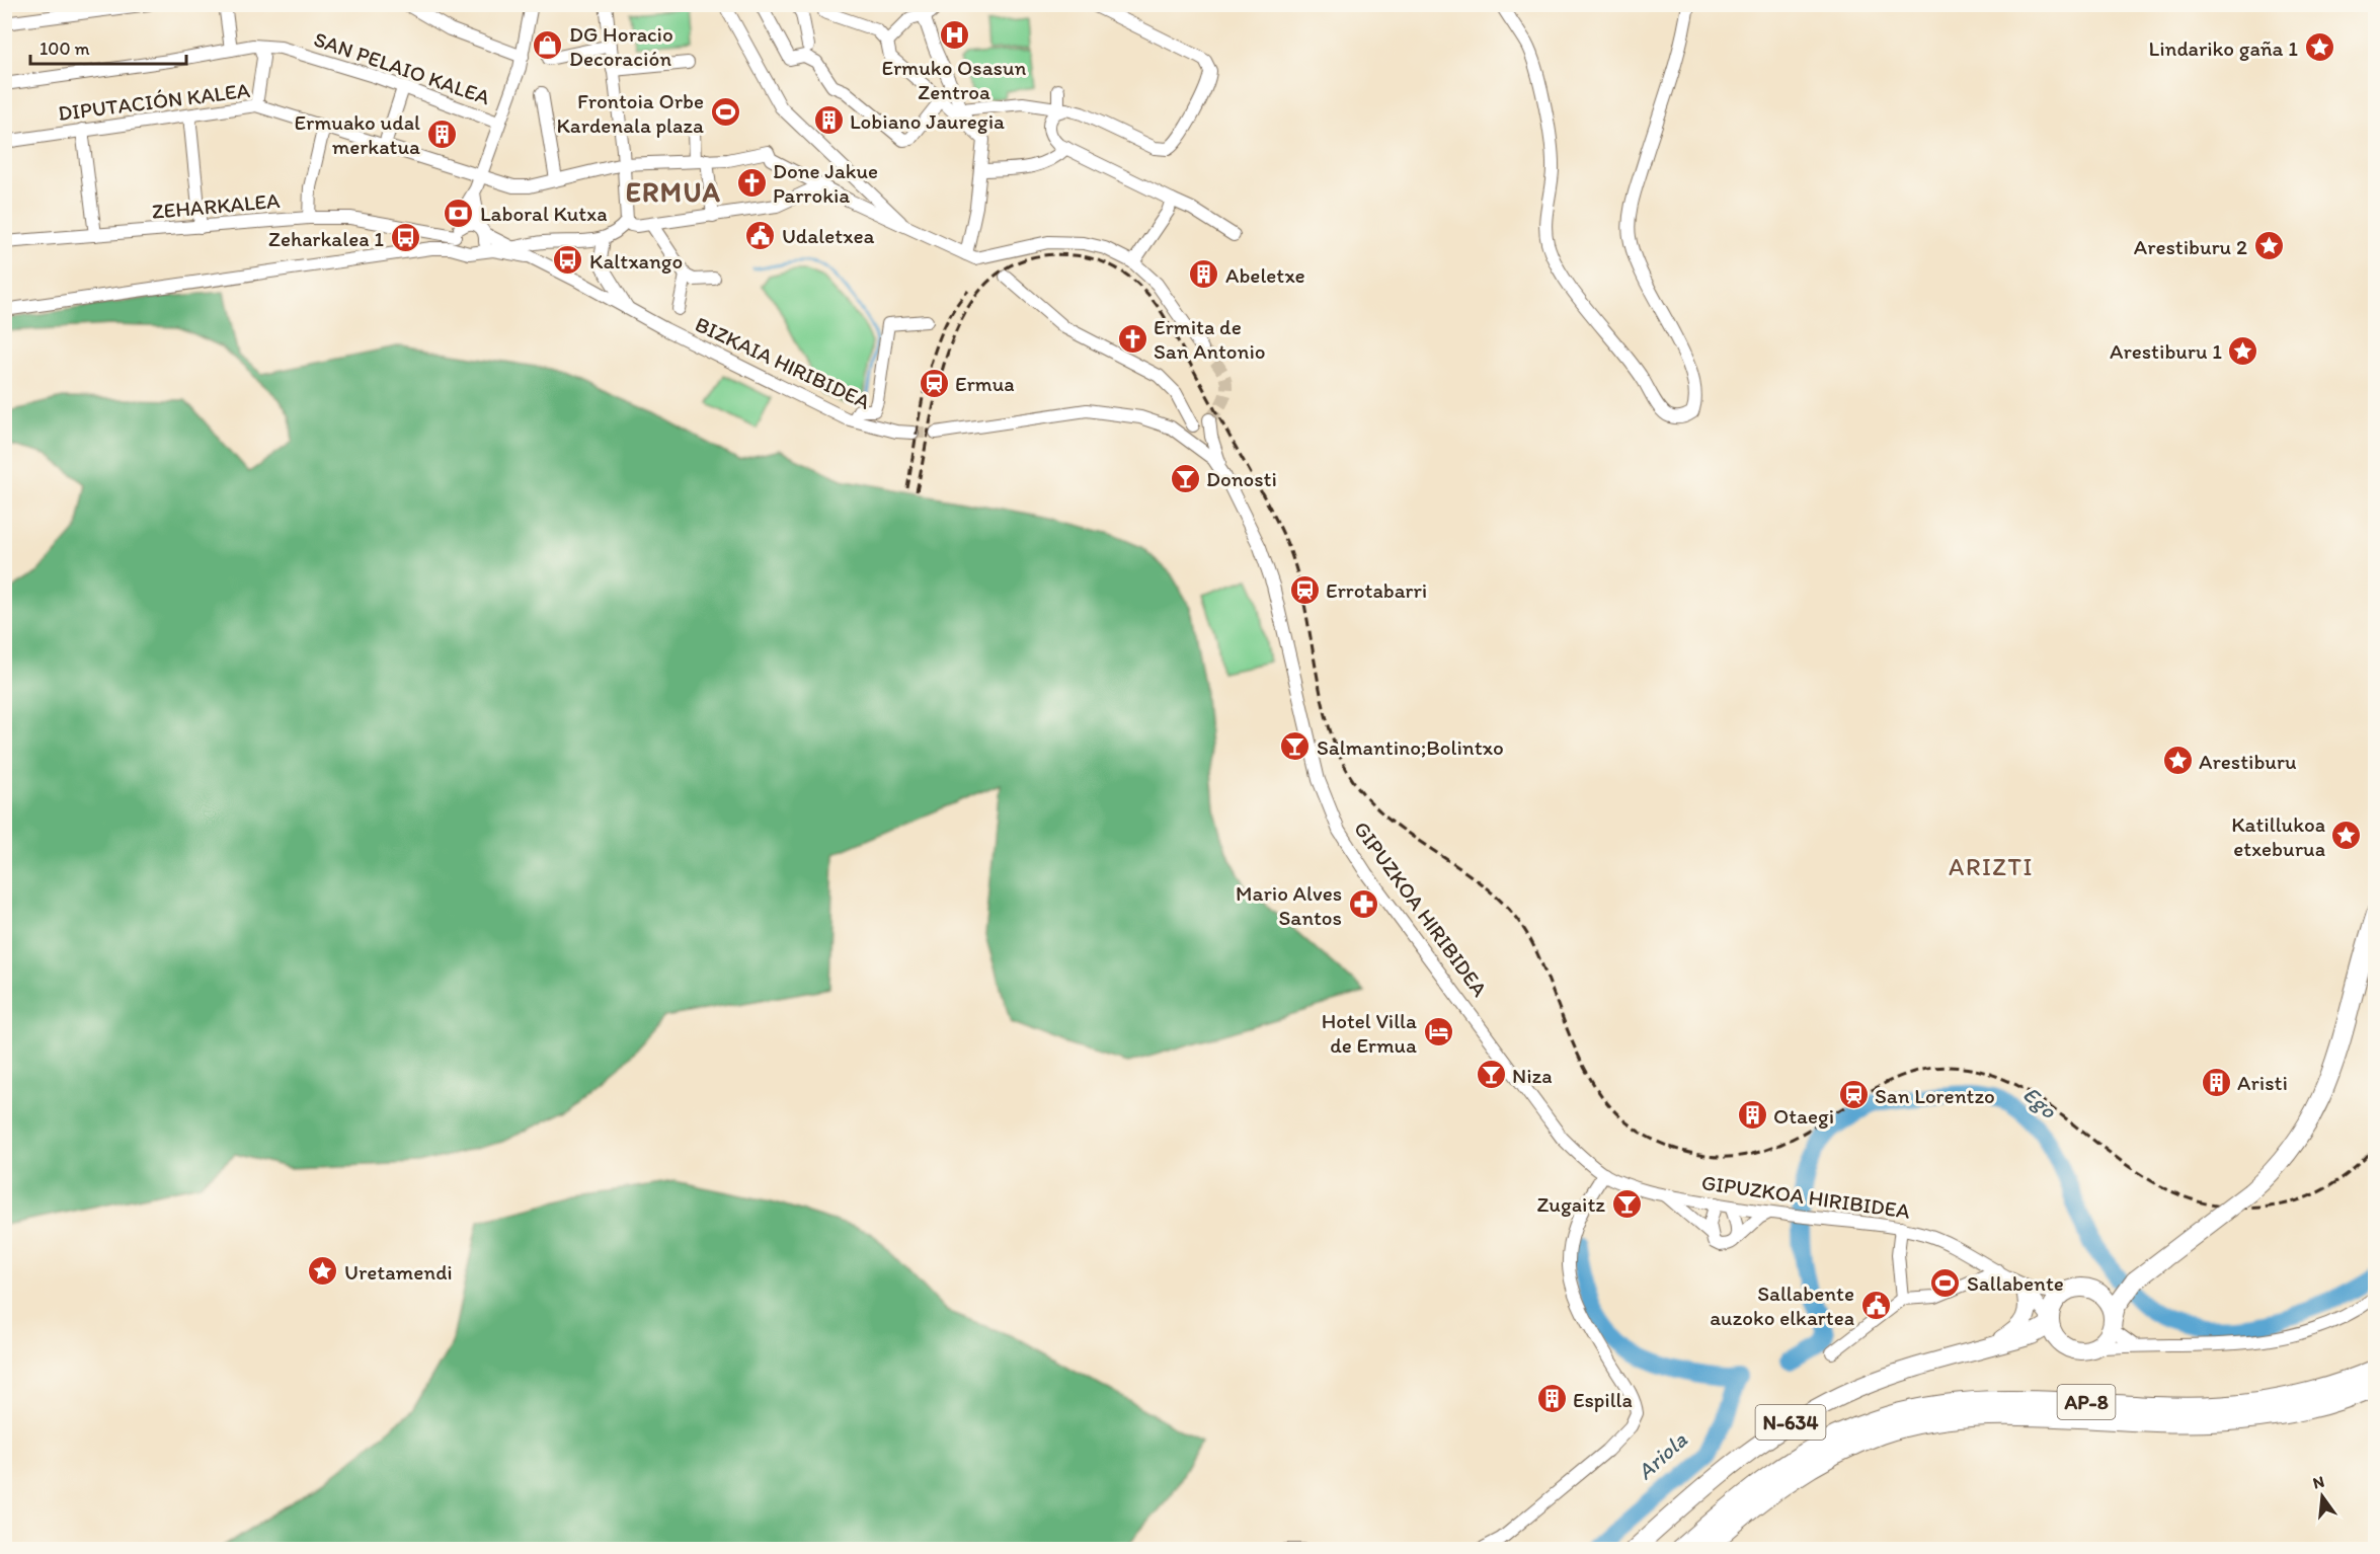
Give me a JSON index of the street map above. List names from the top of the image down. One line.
{"streets":{"highway":["AP-8","N-634"],"street":["SAN PELAIO KALEA","DIPUTACIÓN KALEA","ZEHARKALEA","BIZKAIA HIRIBIDEA","GIPUZKOA HIRIBIDEA"]},"districts":["ERMUA","ARIZTI"],"water":["Ego","Ariola"],"places":{"hospital":["Ermuko Osasun Zentroa"],"shop":["DG Horacio Decoración"],"place":["Lindariko gaña 1","Arestiburu 2","Arestiburu 1","Arestiburu","Katillukoa etxeburua","Uretamendi"],"sports":["Frontoia Orbe Kardenala plaza","Sallabente"],"building":["Lobiano Jauregia","Ermuako udal merkatua","Abeletxe","Aristi","Otaegi","Espilla"],"church":["Done Jakue Parrokia","Ermita de San Antonio"],"bank":["Laboral Kutxa"],"public building":["Udaletxea","Sallabente auzoko elkartea"],"bus stop":["Zeharkalea 1","Kaltxango"],"station":["Ermua","Errotabarri","San Lorentzo"],"bar":["Donosti","Salmantino;Bolintxo","Niza","Zugaitz"],"pharmacy":["Mario Alves Santos"],"hotel":["Hotel Villa de Ermua"]},"scale_bar":"100 m","north":"top"}
